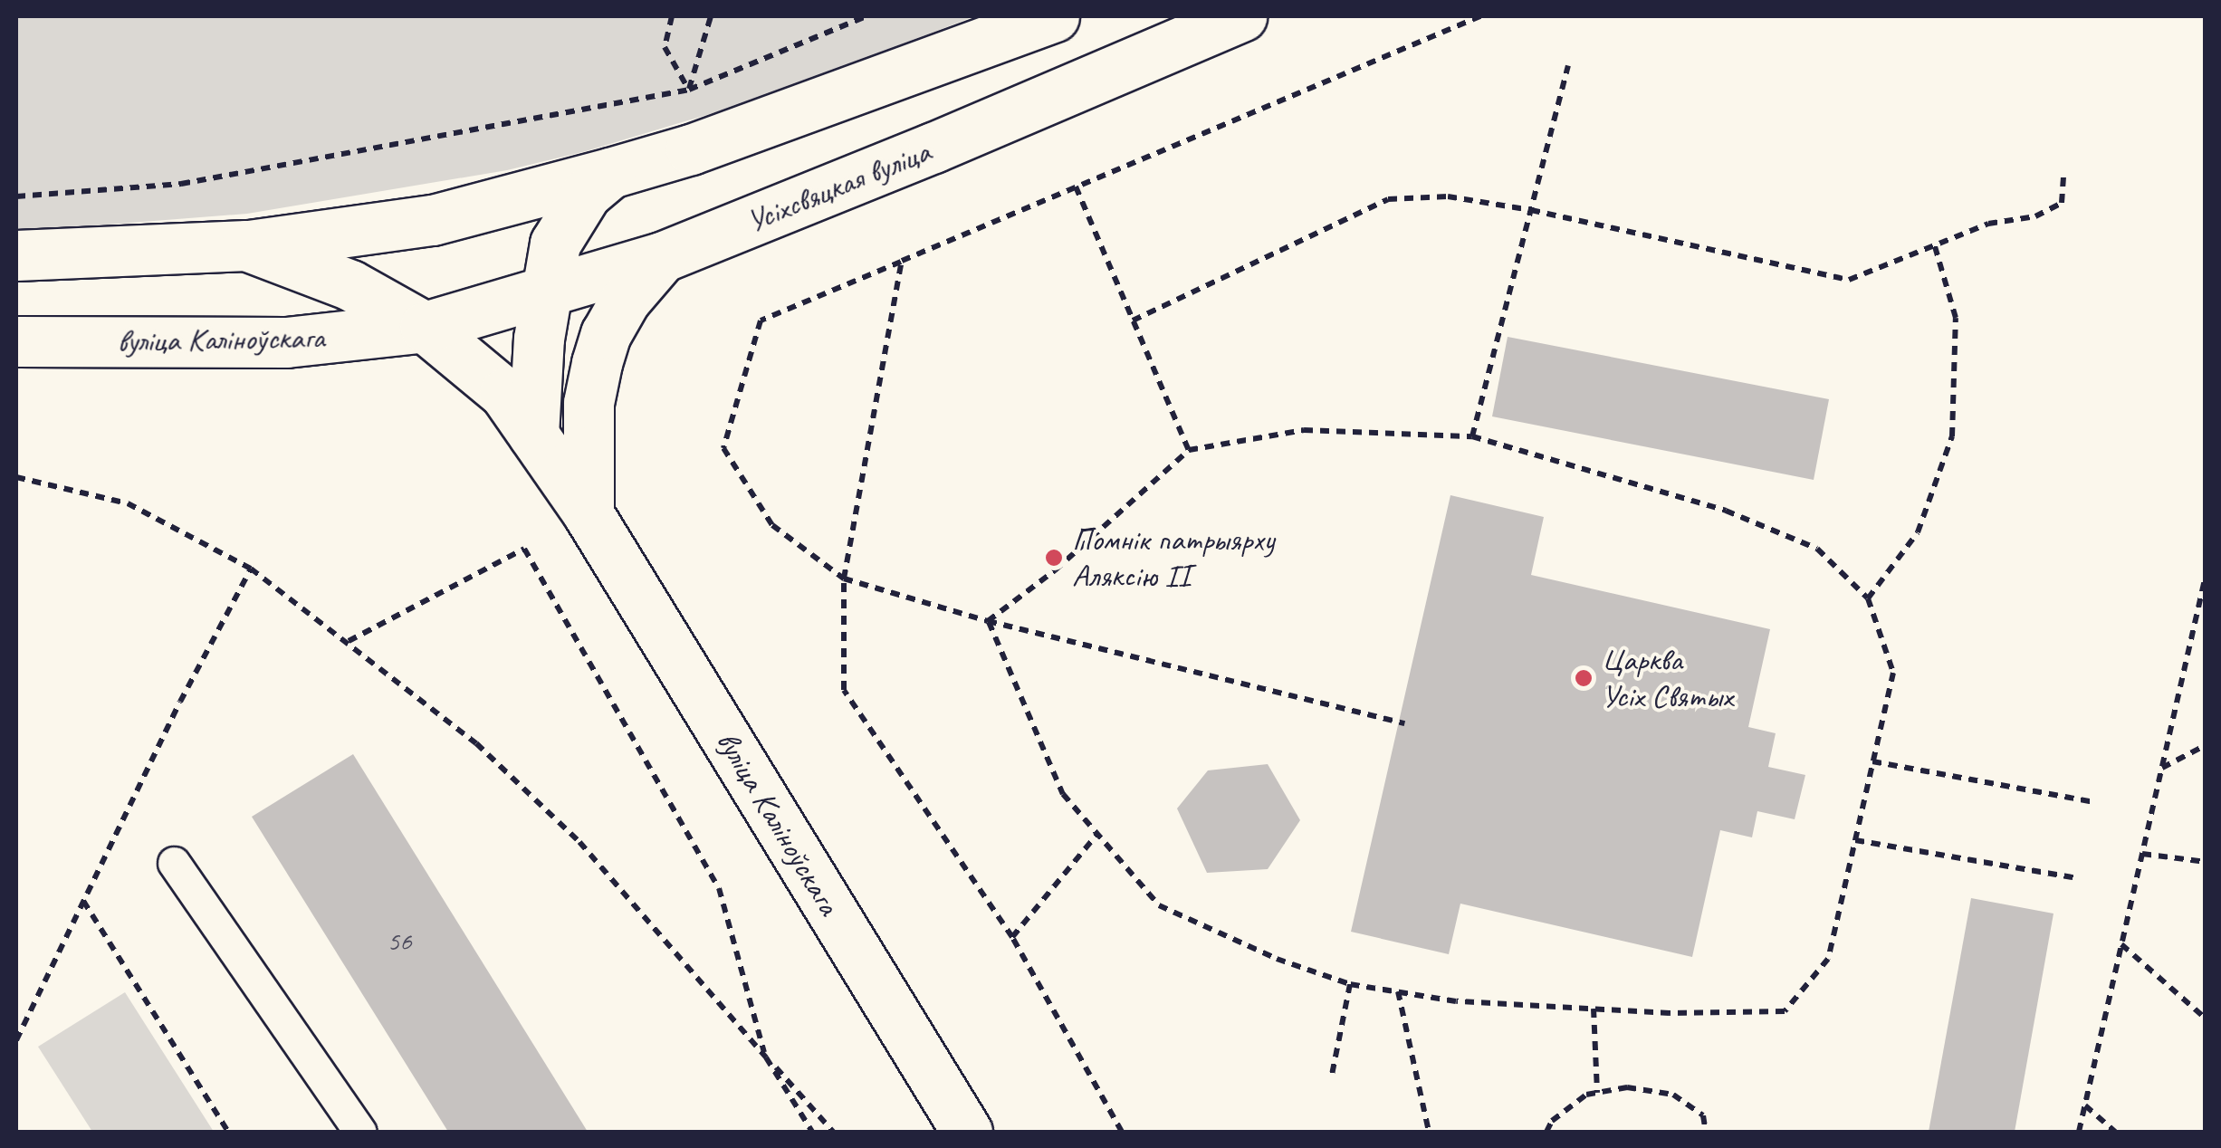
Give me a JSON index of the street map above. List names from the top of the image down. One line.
{"streets":{"main road":["Усіхсвяцкая вуліца","вуліца Каліноўскага"]},"crossings":[["Усіхсвяцкая вуліца","вуліца Каліноўскага"]],"places":["Помнік патрыярху Аляксію II","Царква Усіх Святых"],"house_numbers":["56"]}
